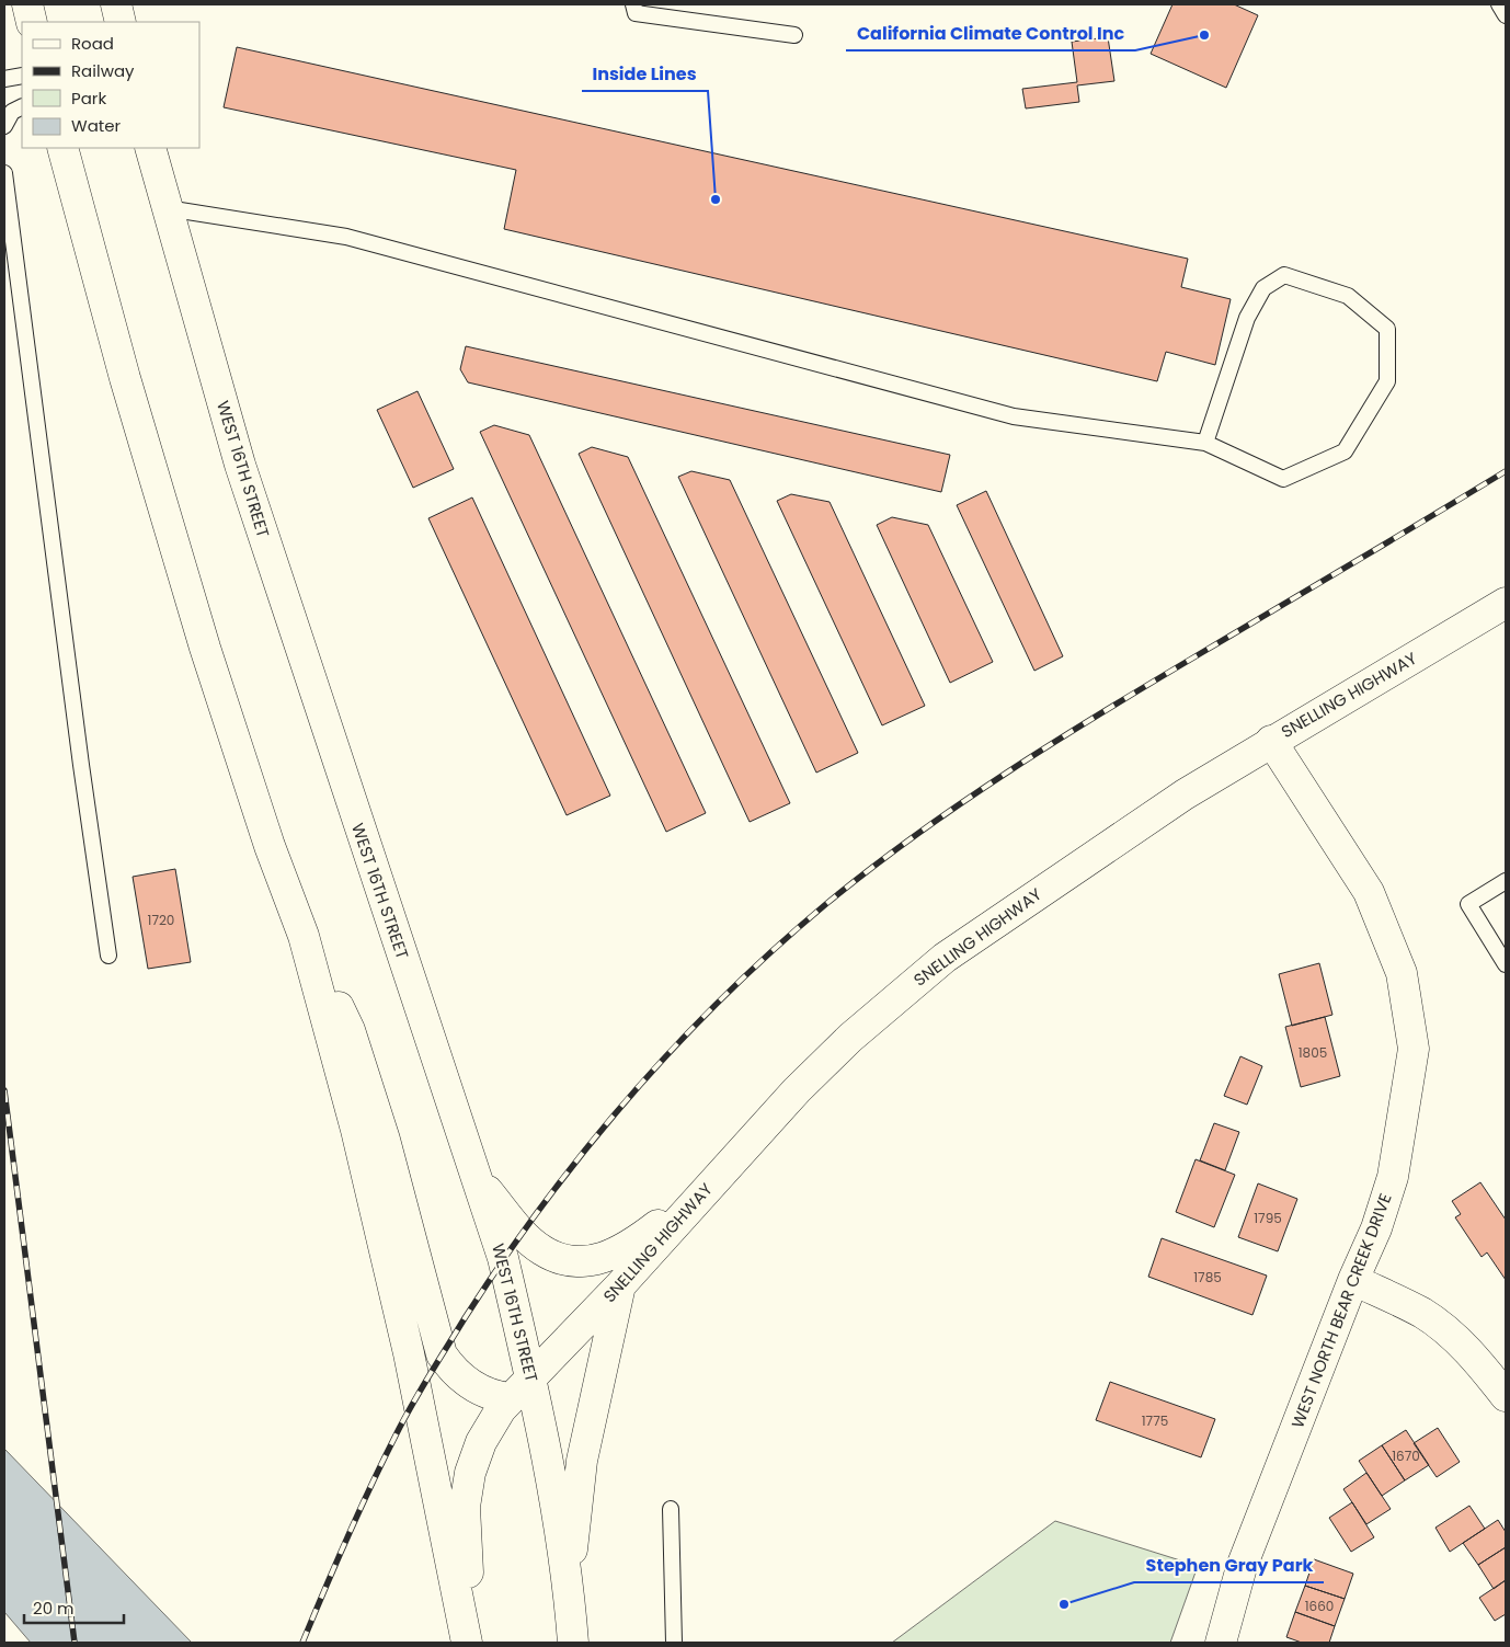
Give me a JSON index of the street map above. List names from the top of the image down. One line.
{"streets":{"main road":["WEST 16TH STREET","SNELLING HIGHWAY","WEST NORTH BEAR CREEK DRIVE"]},"crossings":[["WEST 16TH STREET","SNELLING HIGHWAY"],["SNELLING HIGHWAY","WEST NORTH BEAR CREEK DRIVE"]],"places":["California Climate Control Inc","Inside Lines","Stephen Gray Park"],"house_numbers":["1720","1805","1795","1785","1775","1670","1660"],"legend":["Road","Railway","Park","Water"],"scale_bar":"20 m"}
